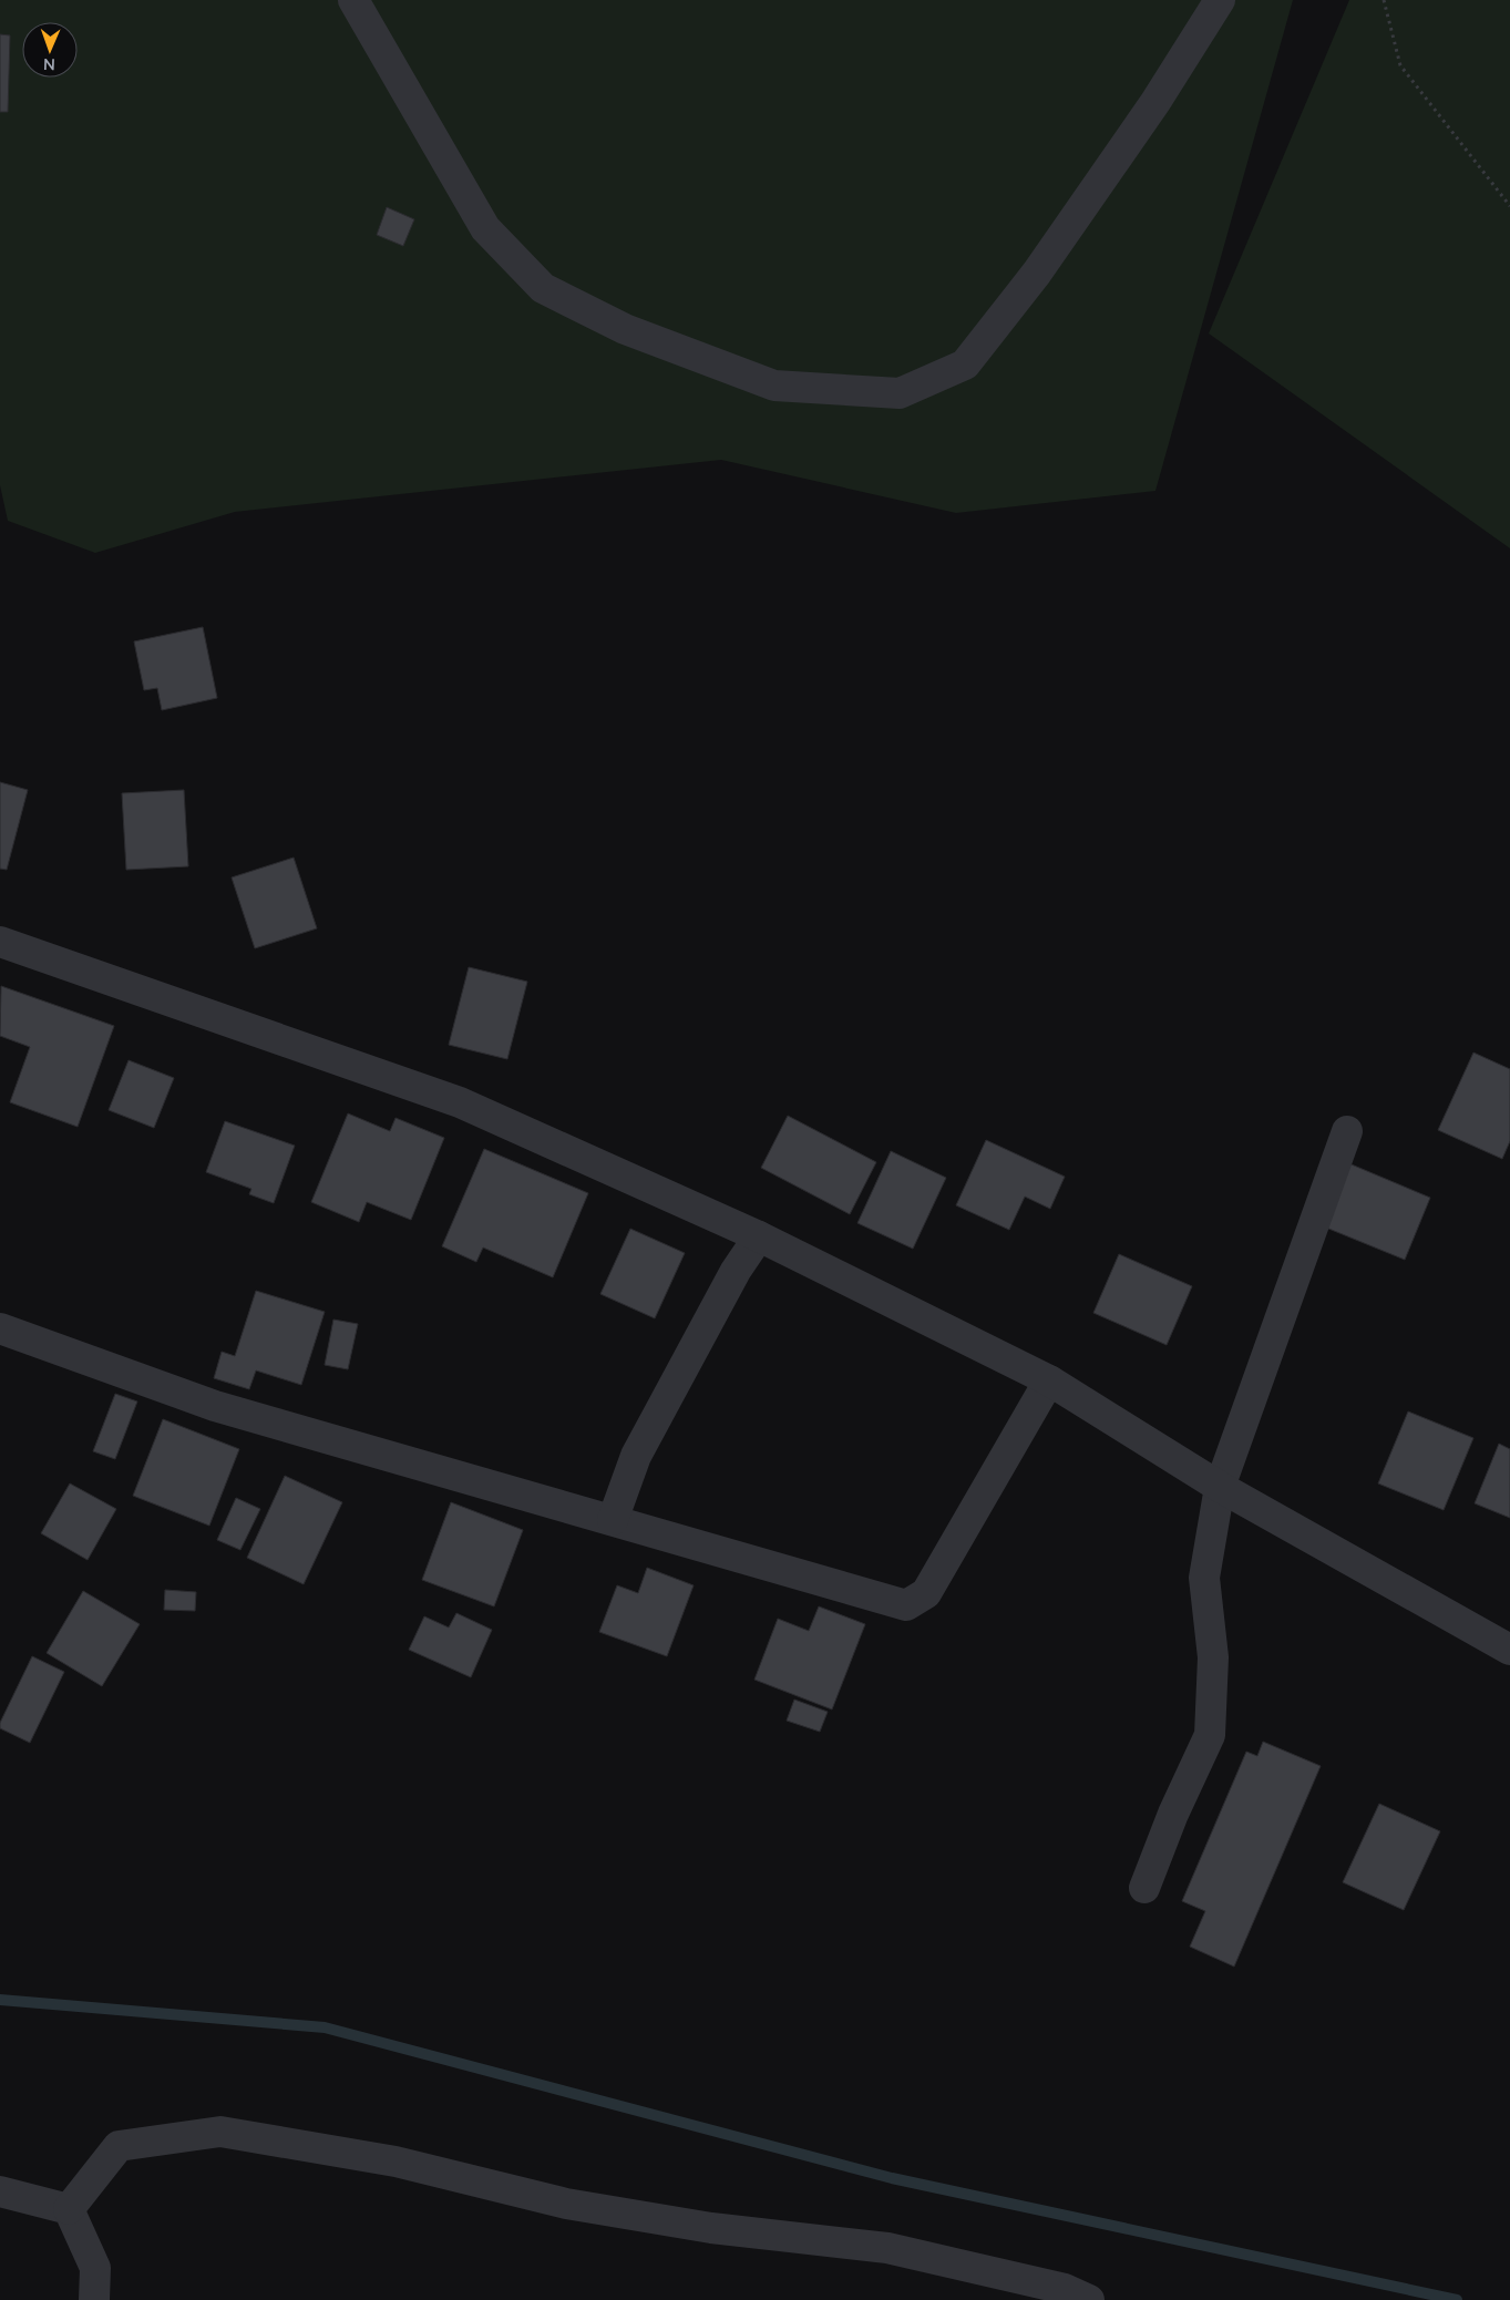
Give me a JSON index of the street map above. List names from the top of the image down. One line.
{"north":"bottom"}
